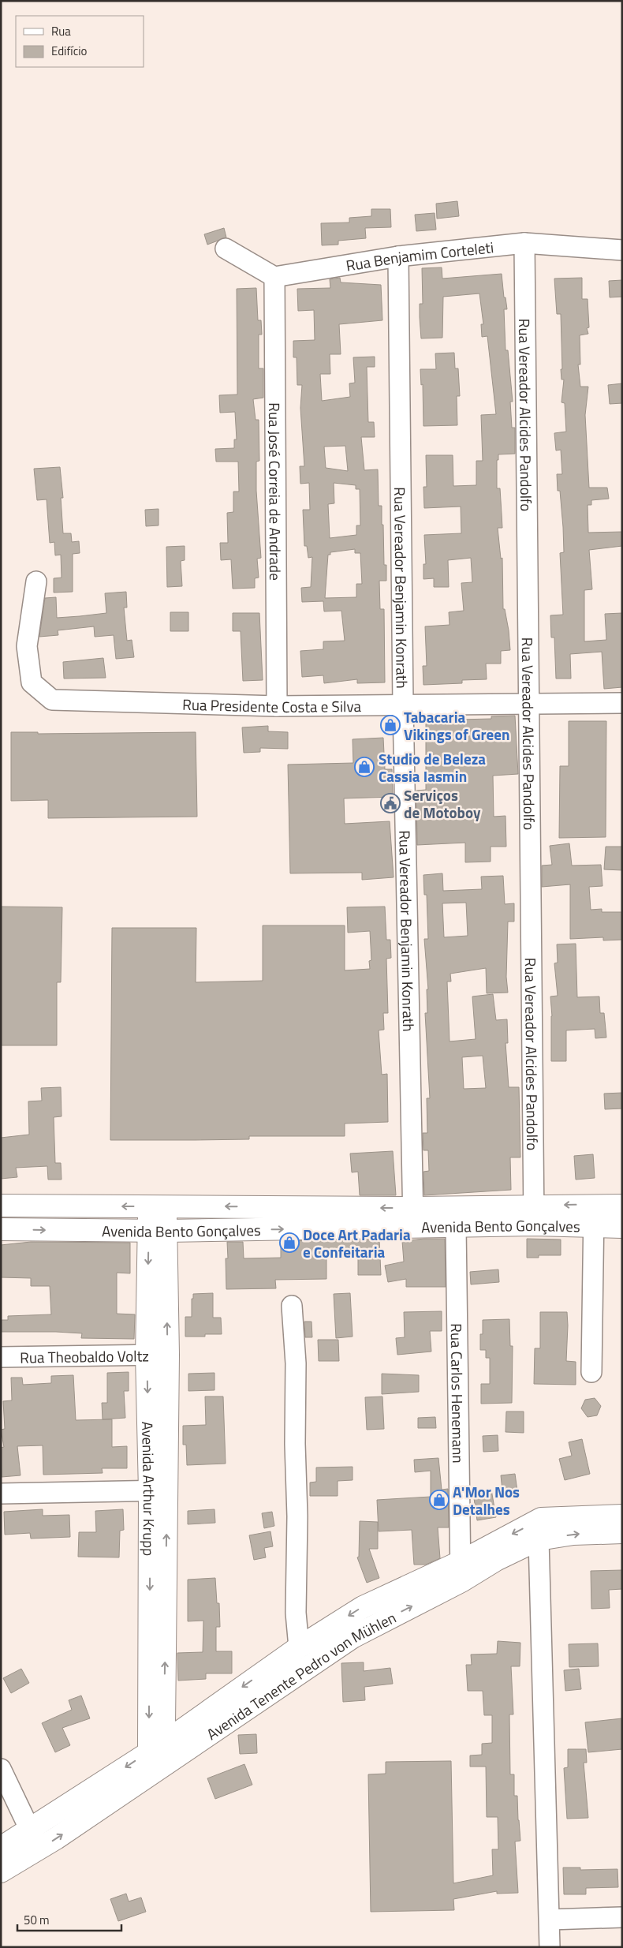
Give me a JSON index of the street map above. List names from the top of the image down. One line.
{"streets":{"main road":["Avenida Bento Gonçalves","Avenida Arthur Krupp","Avenida Tenente Pedro von Mühlen"],"street":["Rua Benjamim Corteleti","Rua Vereador Alcides Pandolfo","Rua José Correia de Andrade","Rua Vereador Benjamin Konrath","Rua Presidente Costa e Silva","Rua Theobaldo Voltz","Rua Carlos Henemann"]},"crossings":[["Rua Benjamim Corteleti","Rua Vereador Alcides Pandolfo"],["Rua Benjamim Corteleti","Rua José Correia de Andrade"],["Rua Benjamim Corteleti","Rua Vereador Benjamin Konrath"],["Rua Vereador Alcides Pandolfo","Rua Presidente Costa e Silva"],["Rua Vereador Alcides Pandolfo","Avenida Bento Gonçalves"],["Rua José Correia de Andrade","Rua Presidente Costa e Silva"],["Rua Vereador Benjamin Konrath","Rua Presidente Costa e Silva"],["Rua Vereador Benjamin Konrath","Avenida Bento Gonçalves"],["Avenida Bento Gonçalves","Rua Carlos Henemann"],["Avenida Bento Gonçalves","Avenida Arthur Krupp"],["Rua Theobaldo Voltz","Avenida Arthur Krupp"],["Rua Carlos Henemann","Avenida Tenente Pedro von Mühlen"],["Avenida Arthur Krupp","Avenida Tenente Pedro von Mühlen"]],"places":{"shop":["Tabacaria Vikings of Green","Studio de Beleza Cassia Iasmin","Doce Art Padaria e Confeitaria","A'Mor Nos Detalhes"],"public building":["Serviços de Motoboy"]},"legend":["Rua","Edifício"],"scale_bar":"50 m"}
